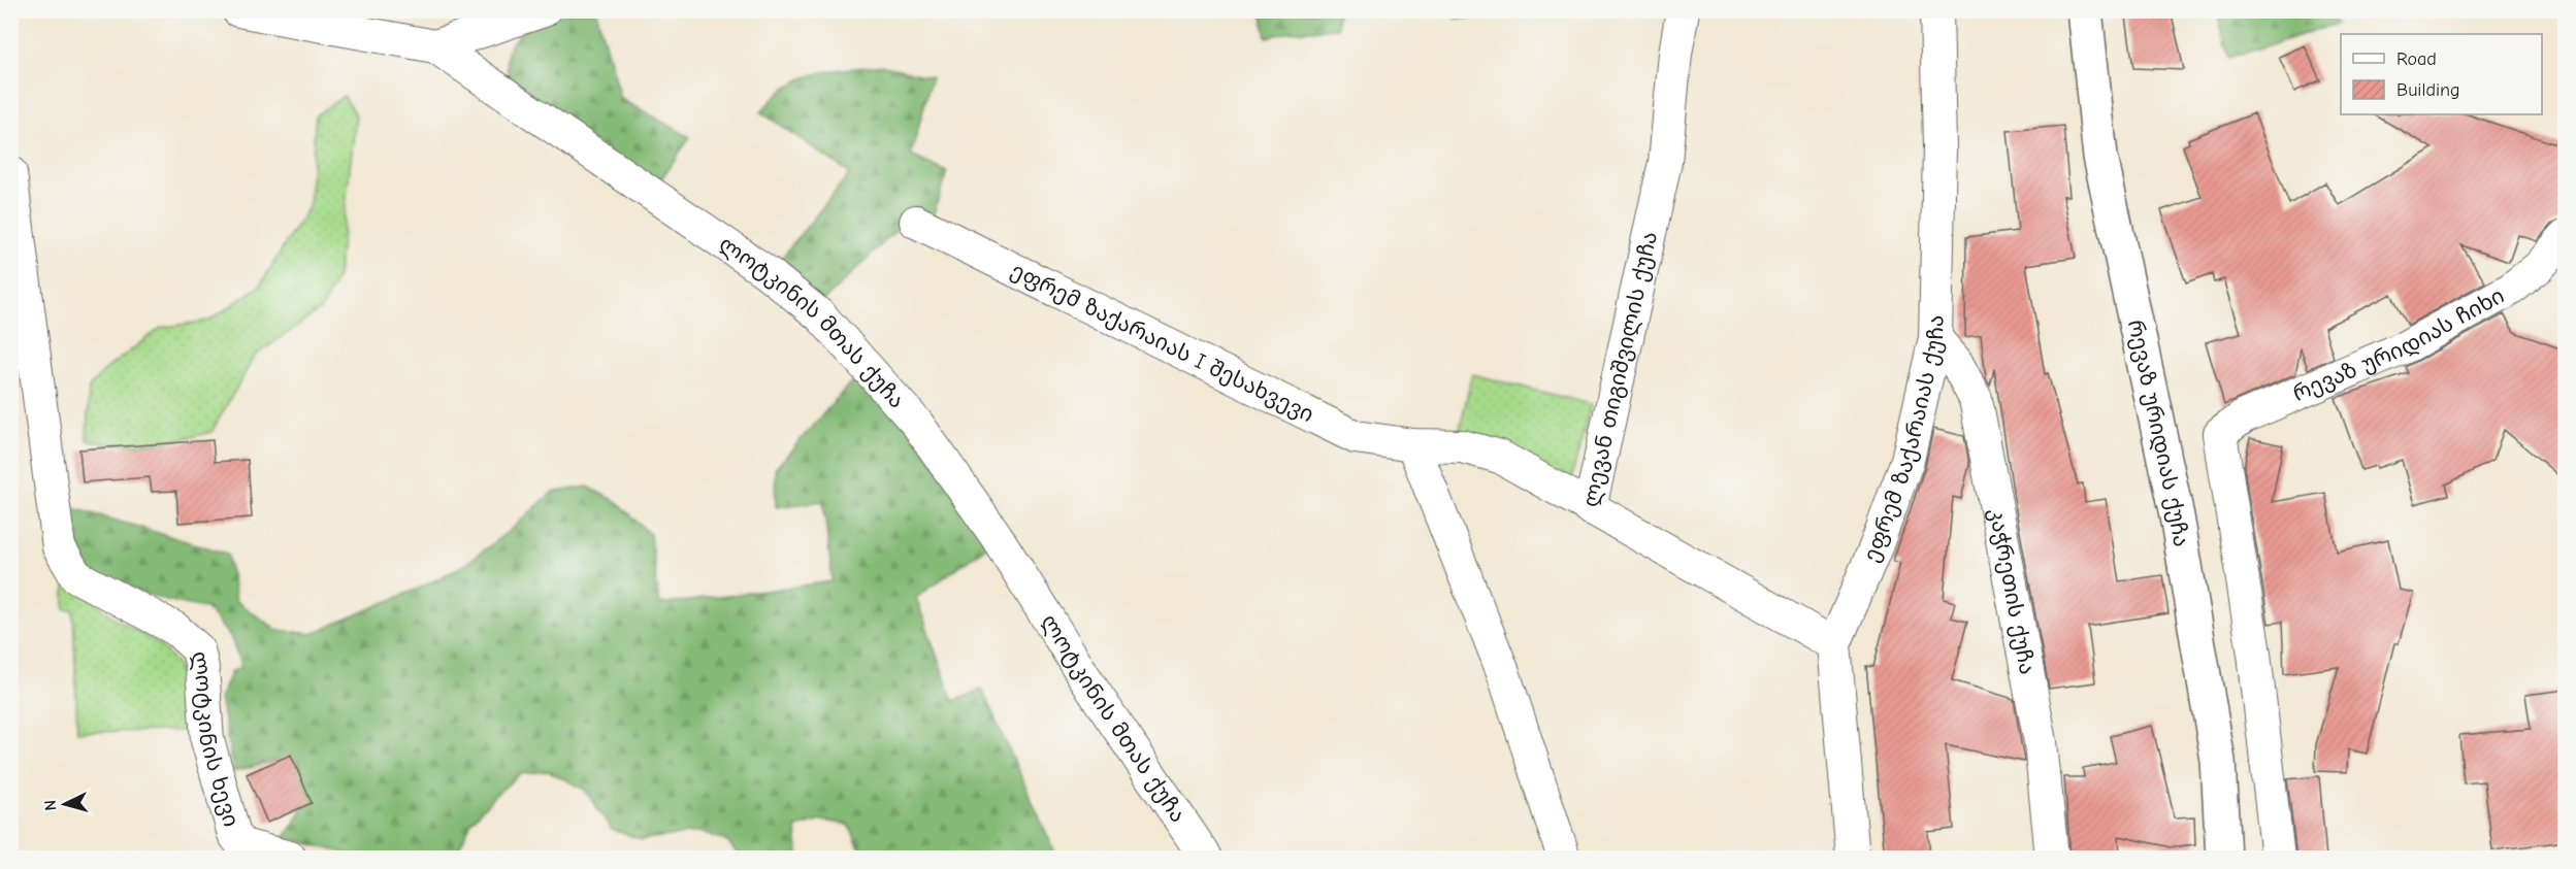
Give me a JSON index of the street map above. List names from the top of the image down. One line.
{"streets":{"street":["ლოტკინის მთას ქუჩა","ეფრემ ზაქარაიას I შესახვევი","რევაზ ურიდიას ჩიხი","ლევან თიგიშვილის ქუჩა","რევაზ ურიდიას ქუჩა","ეფრემ ზაქარაიას ქუჩა","კაჭრეთის ქუჩა","ლოტკინის ხევი"]},"crossings":[["ეფრემ ზაქარაიას I შესახვევი","ლევან თიგიშვილის ქუჩა"],["ეფრემ ზაქარაიას ქუჩა","კაჭრეთის ქუჩა"]],"legend":["Road","Building"],"north":"left"}
